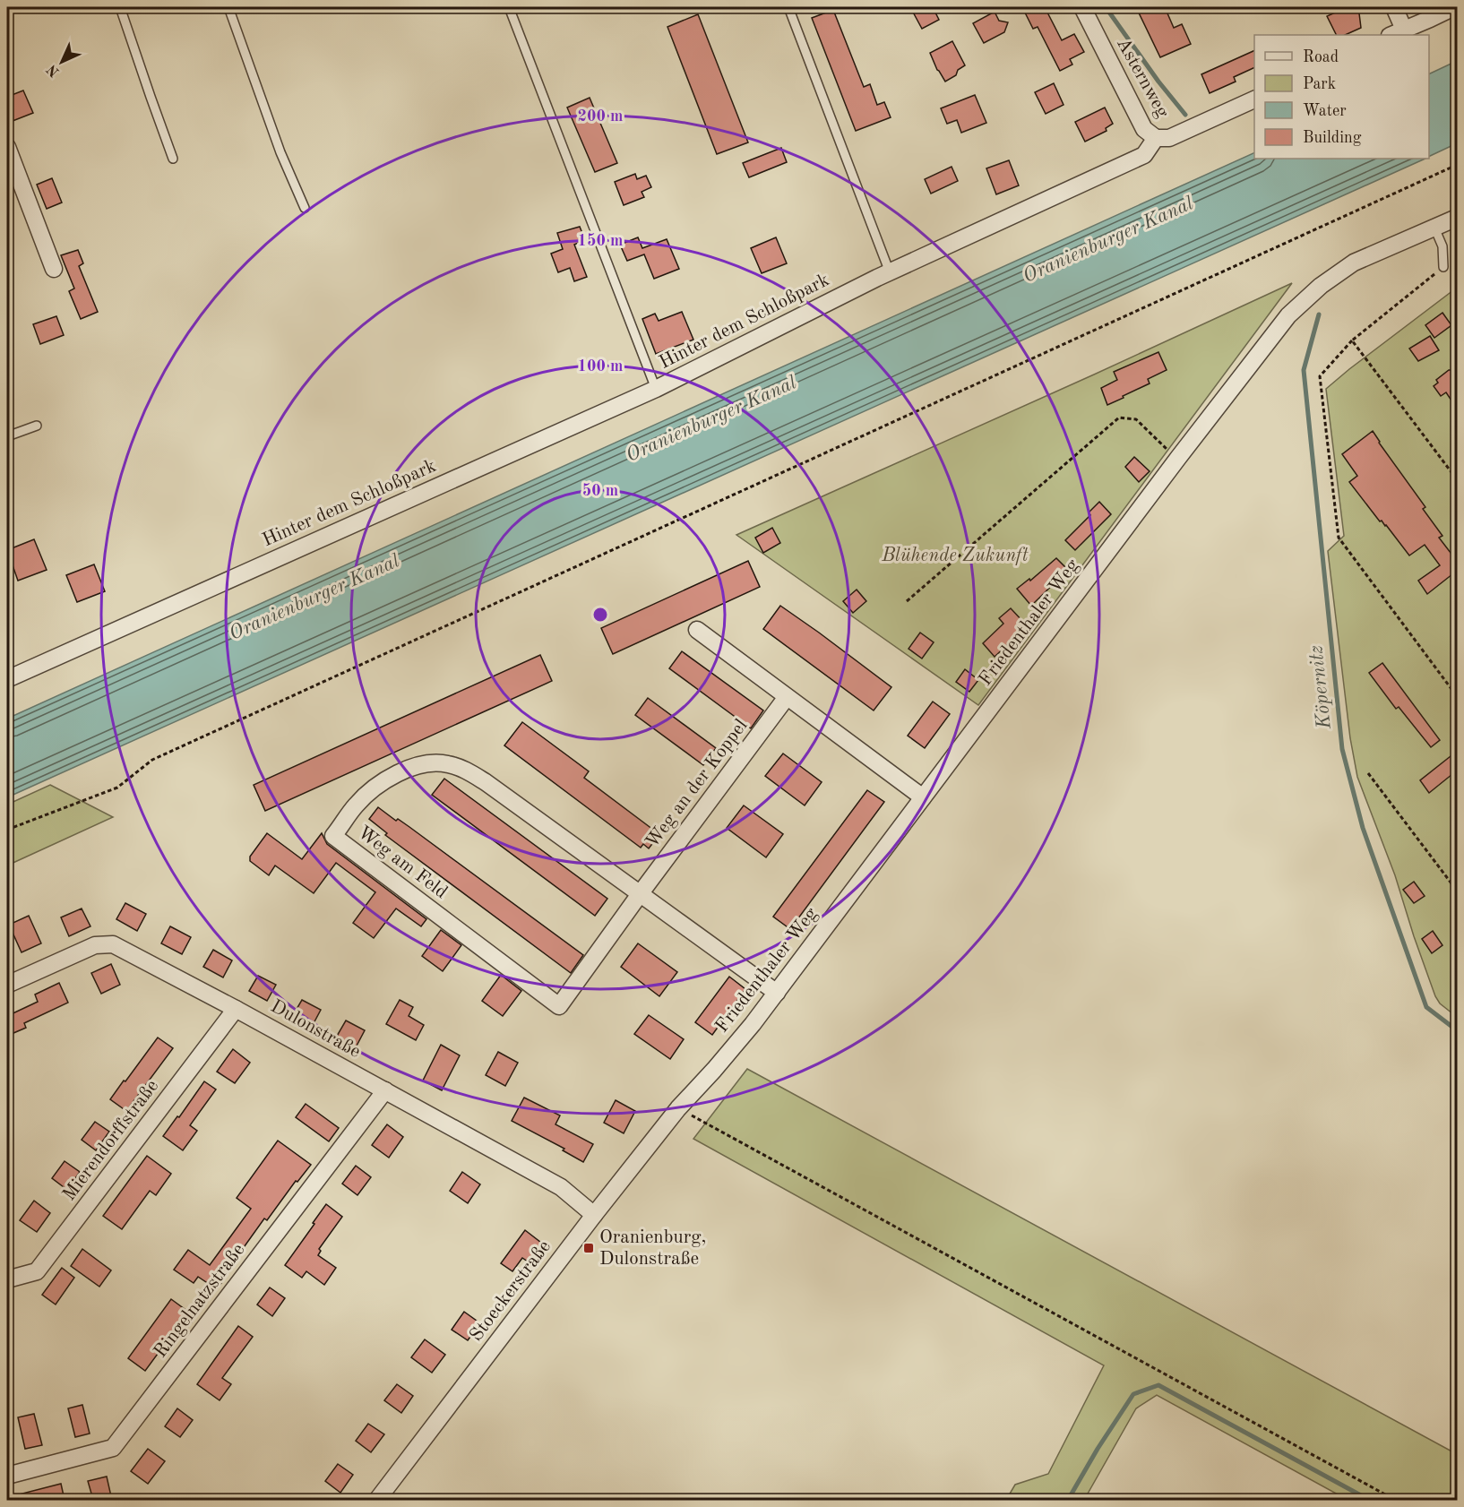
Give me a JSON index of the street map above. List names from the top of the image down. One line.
{"streets":{"street":["Asternweg","Hinter dem Schloßpark","Friedenthaler Weg","Weg an der Koppel","Weg am Feld","Dulonstraße","Mierendorffstraße","Stoeckerstraße","Ringelnatzstraße"]},"crossings":[["Asternweg","Hinter dem Schloßpark"],["Friedenthaler Weg","Weg am Feld"],["Friedenthaler Weg","Stoeckerstraße"],["Weg an der Koppel","Weg am Feld"],["Dulonstraße","Mierendorffstraße"],["Dulonstraße","Stoeckerstraße"],["Dulonstraße","Ringelnatzstraße"]],"water":["Oranienburger Kanal","Köpernitz"],"parks":["Blühende Zukunft"],"places":{"transit":["Oranienburg, Dulonstraße"]},"legend":["Road","Park","Water","Building"],"north":"bottom left","rings":["200 m","150 m","100 m","50 m"]}
